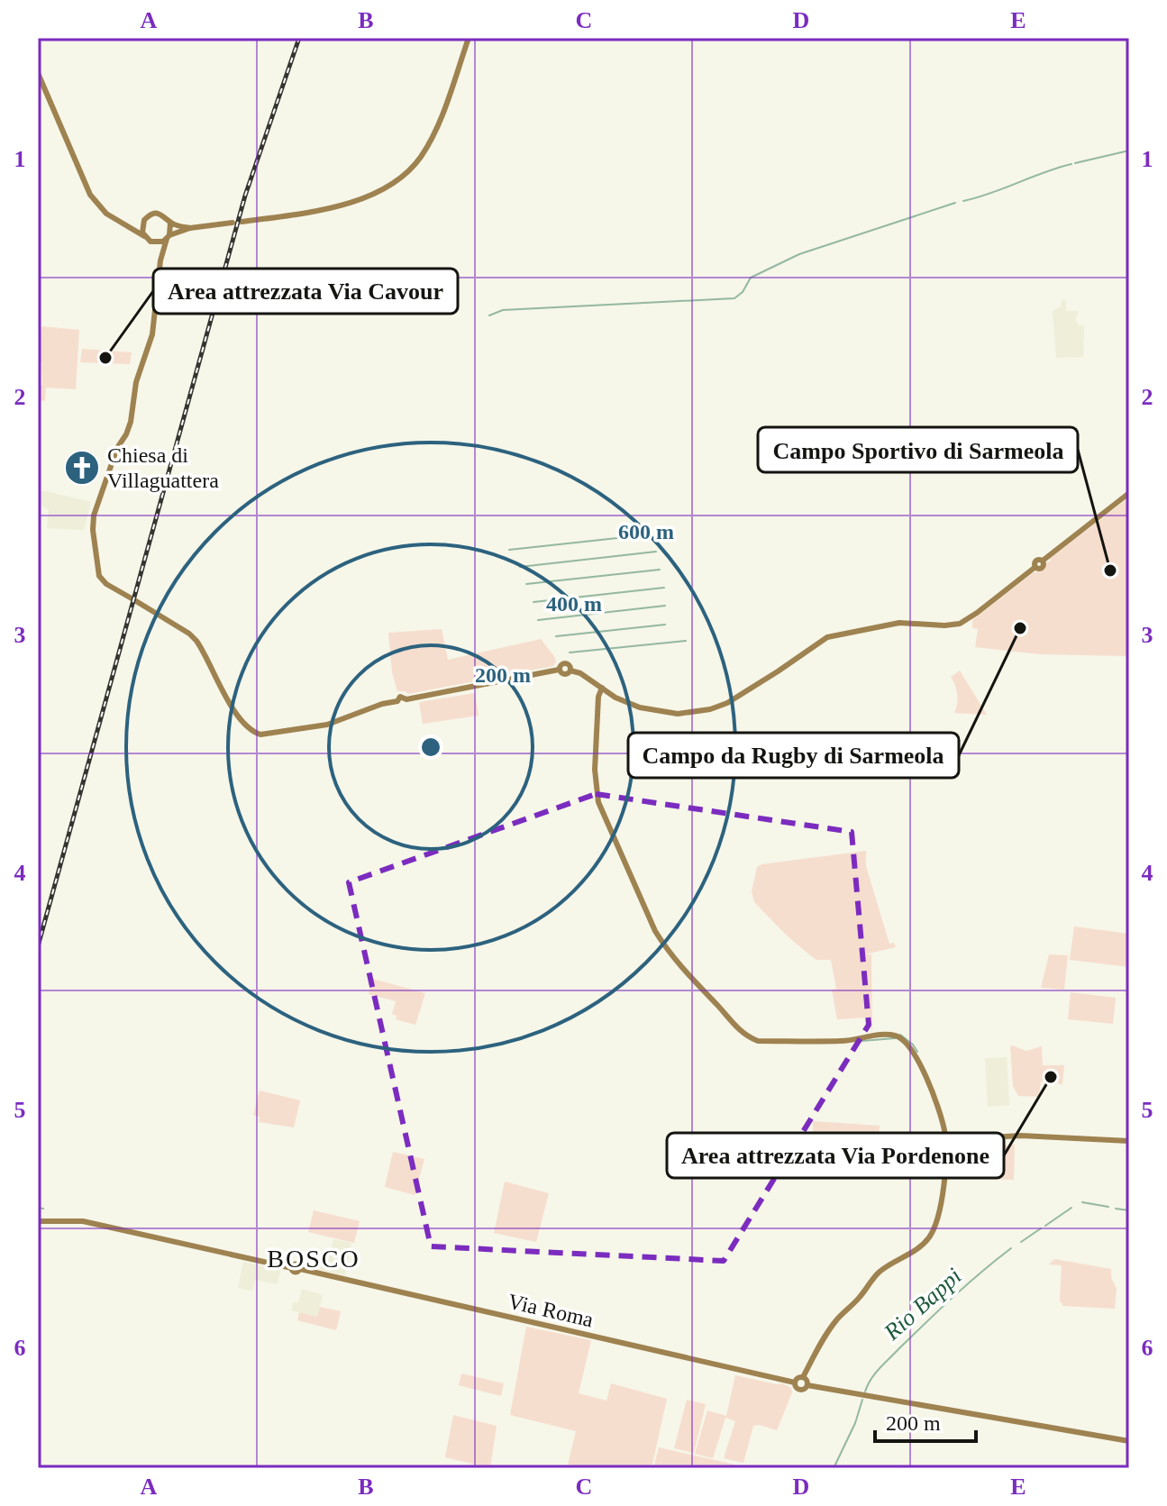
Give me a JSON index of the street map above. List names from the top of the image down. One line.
{"streets":{"street":["Via Roma"]},"districts":["BOSCO"],"water":["Rio Bappi"],"places":{"other":["Area attrezzata Via Cavour","Campo Sportivo di Sarmeola","Campo da Rugby di Sarmeola","Area attrezzata Via Pordenone"],"church":["Chiesa di Villaguattera"]},"scale_bar":"200 m","grid":{"columns":["A","B","C","D","E"],"rows":["1","2","3","4","5","6"]},"rings":["600 m","400 m","200 m"]}
